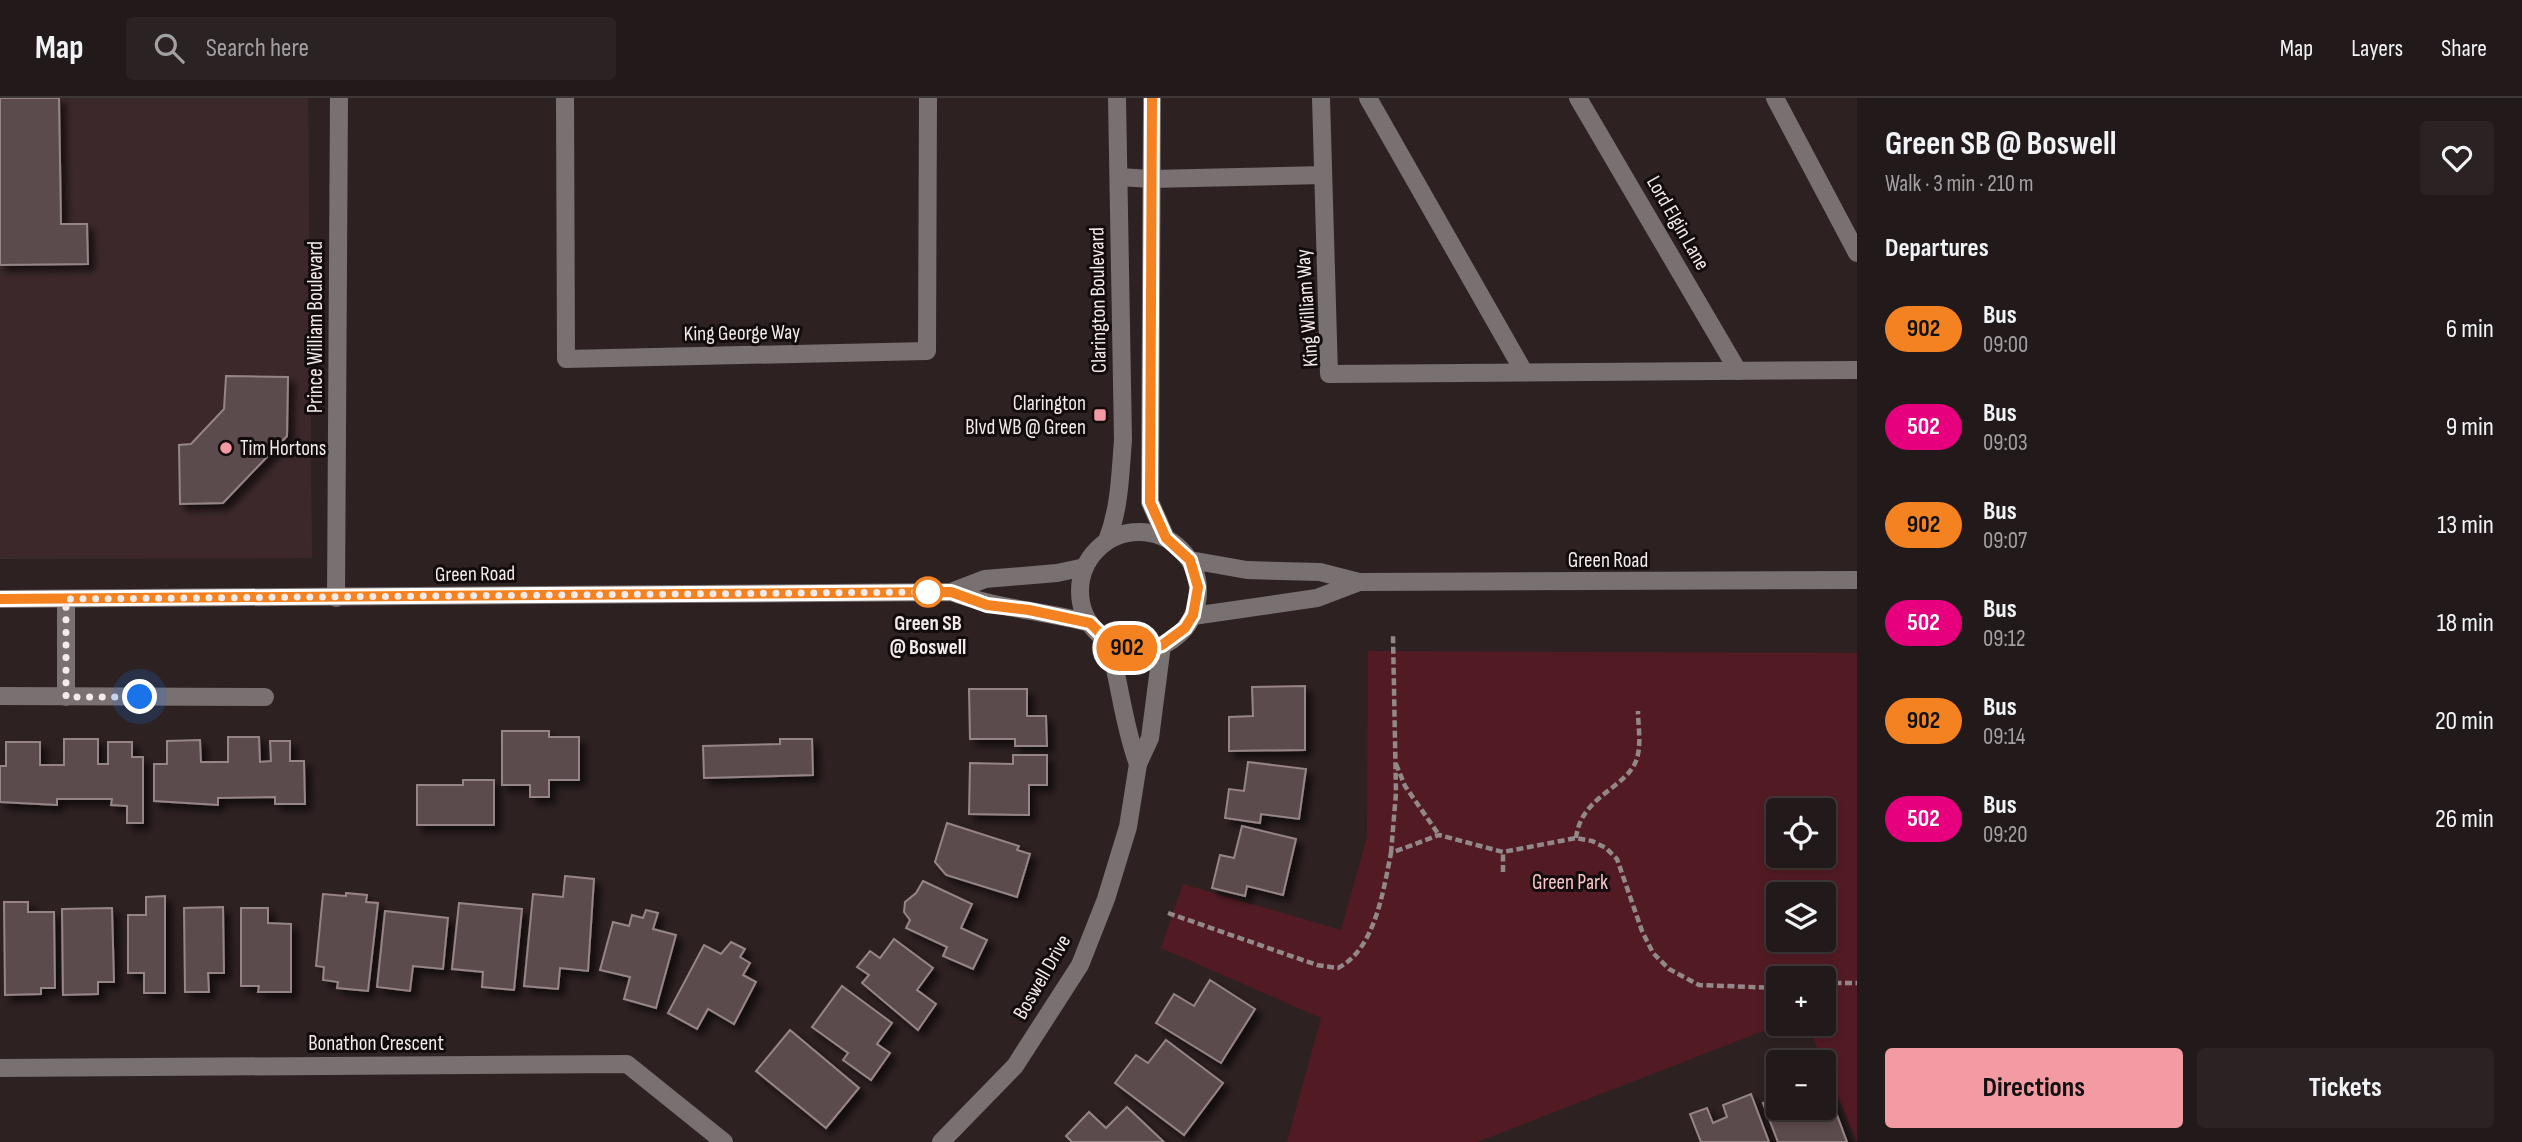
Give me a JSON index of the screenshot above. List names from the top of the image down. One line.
{"streets":{"street":["Lord Elgin Lane","Clarington Boulevard","King William Way","Prince William Boulevard","King George Way","Green Road","Boswell Drive","Bonathon Crescent"]},"crossings":[["Lord Elgin Lane","King William Way"],["Clarington Boulevard","Green Road"],["Clarington Boulevard","Boswell Drive"],["Prince William Boulevard","Green Road"],["Green Road","Boswell Drive"]],"parks":["Green Park"],"places":{"transit":["Clarington Blvd WB @ Green"],"other":["Tim Hortons","Green SB @ Boswell"]},"lines":["bus line 902"],"page":{"header":"Map","search":"Search here","nav":["Map","Layers","Share"],"on_map":"902","heading":[["Green SB @ Boswell","Walk · 3 min · 210 m"],"Departures"],"list":[{"mark":"902","name":"Bus","note":"09:00","value":"6 min"},{"mark":"502","name":"Bus","note":"09:03","value":"9 min"},{"mark":"902","name":"Bus","note":"09:07","value":"13 min"},{"mark":"502","name":"Bus","note":"09:12","value":"18 min"},{"mark":"902","name":"Bus","note":"09:14","value":"20 min"},{"mark":"502","name":"Bus","note":"09:20","value":"26 min"}],"map_buttons":["+","−"],"buttons":["Directions","Tickets"]}}
